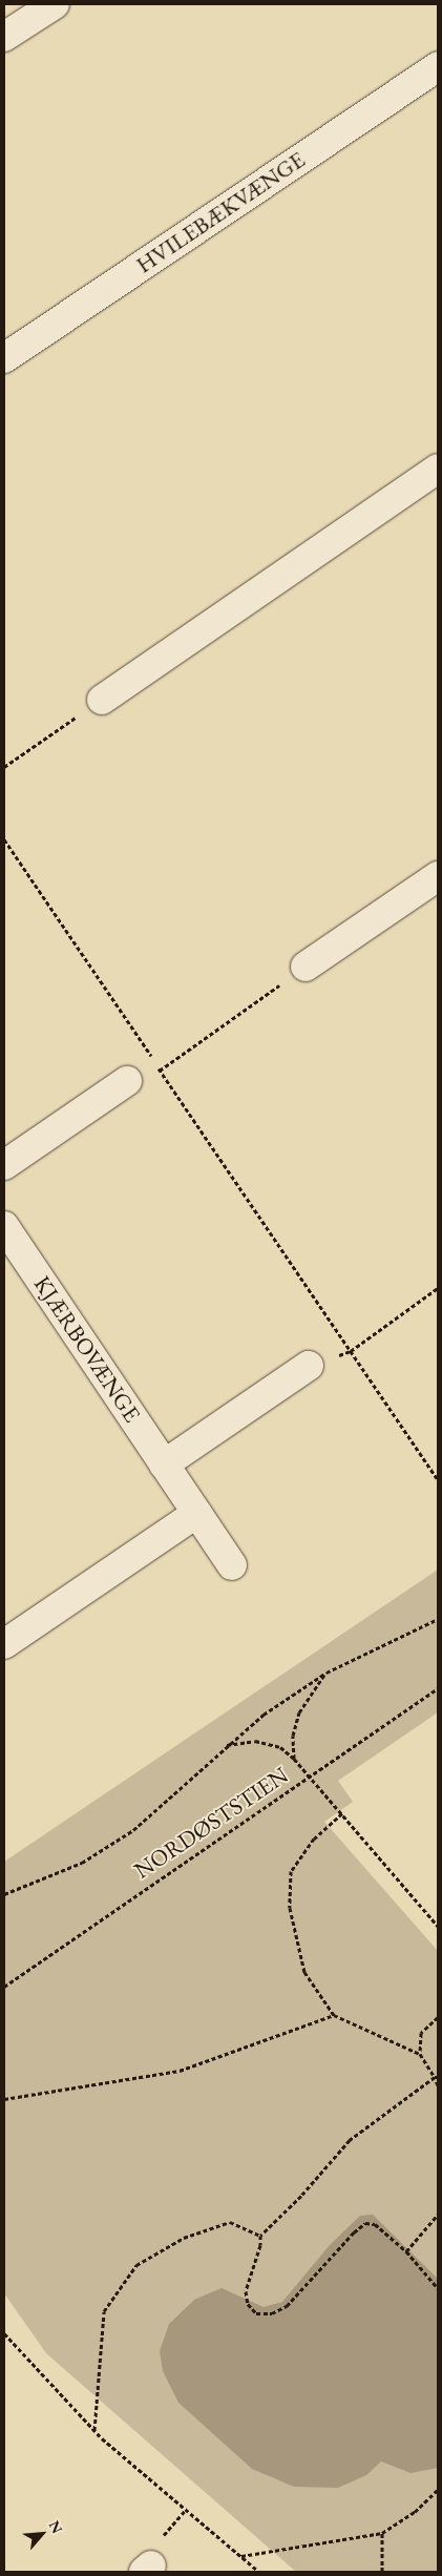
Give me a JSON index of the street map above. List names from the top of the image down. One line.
{"streets":{"street":["HVILEBÆKVÆNGE","KJÆRBOVÆNGE"],"path":["NORDØSTSTIEN"]},"north":"top right"}
